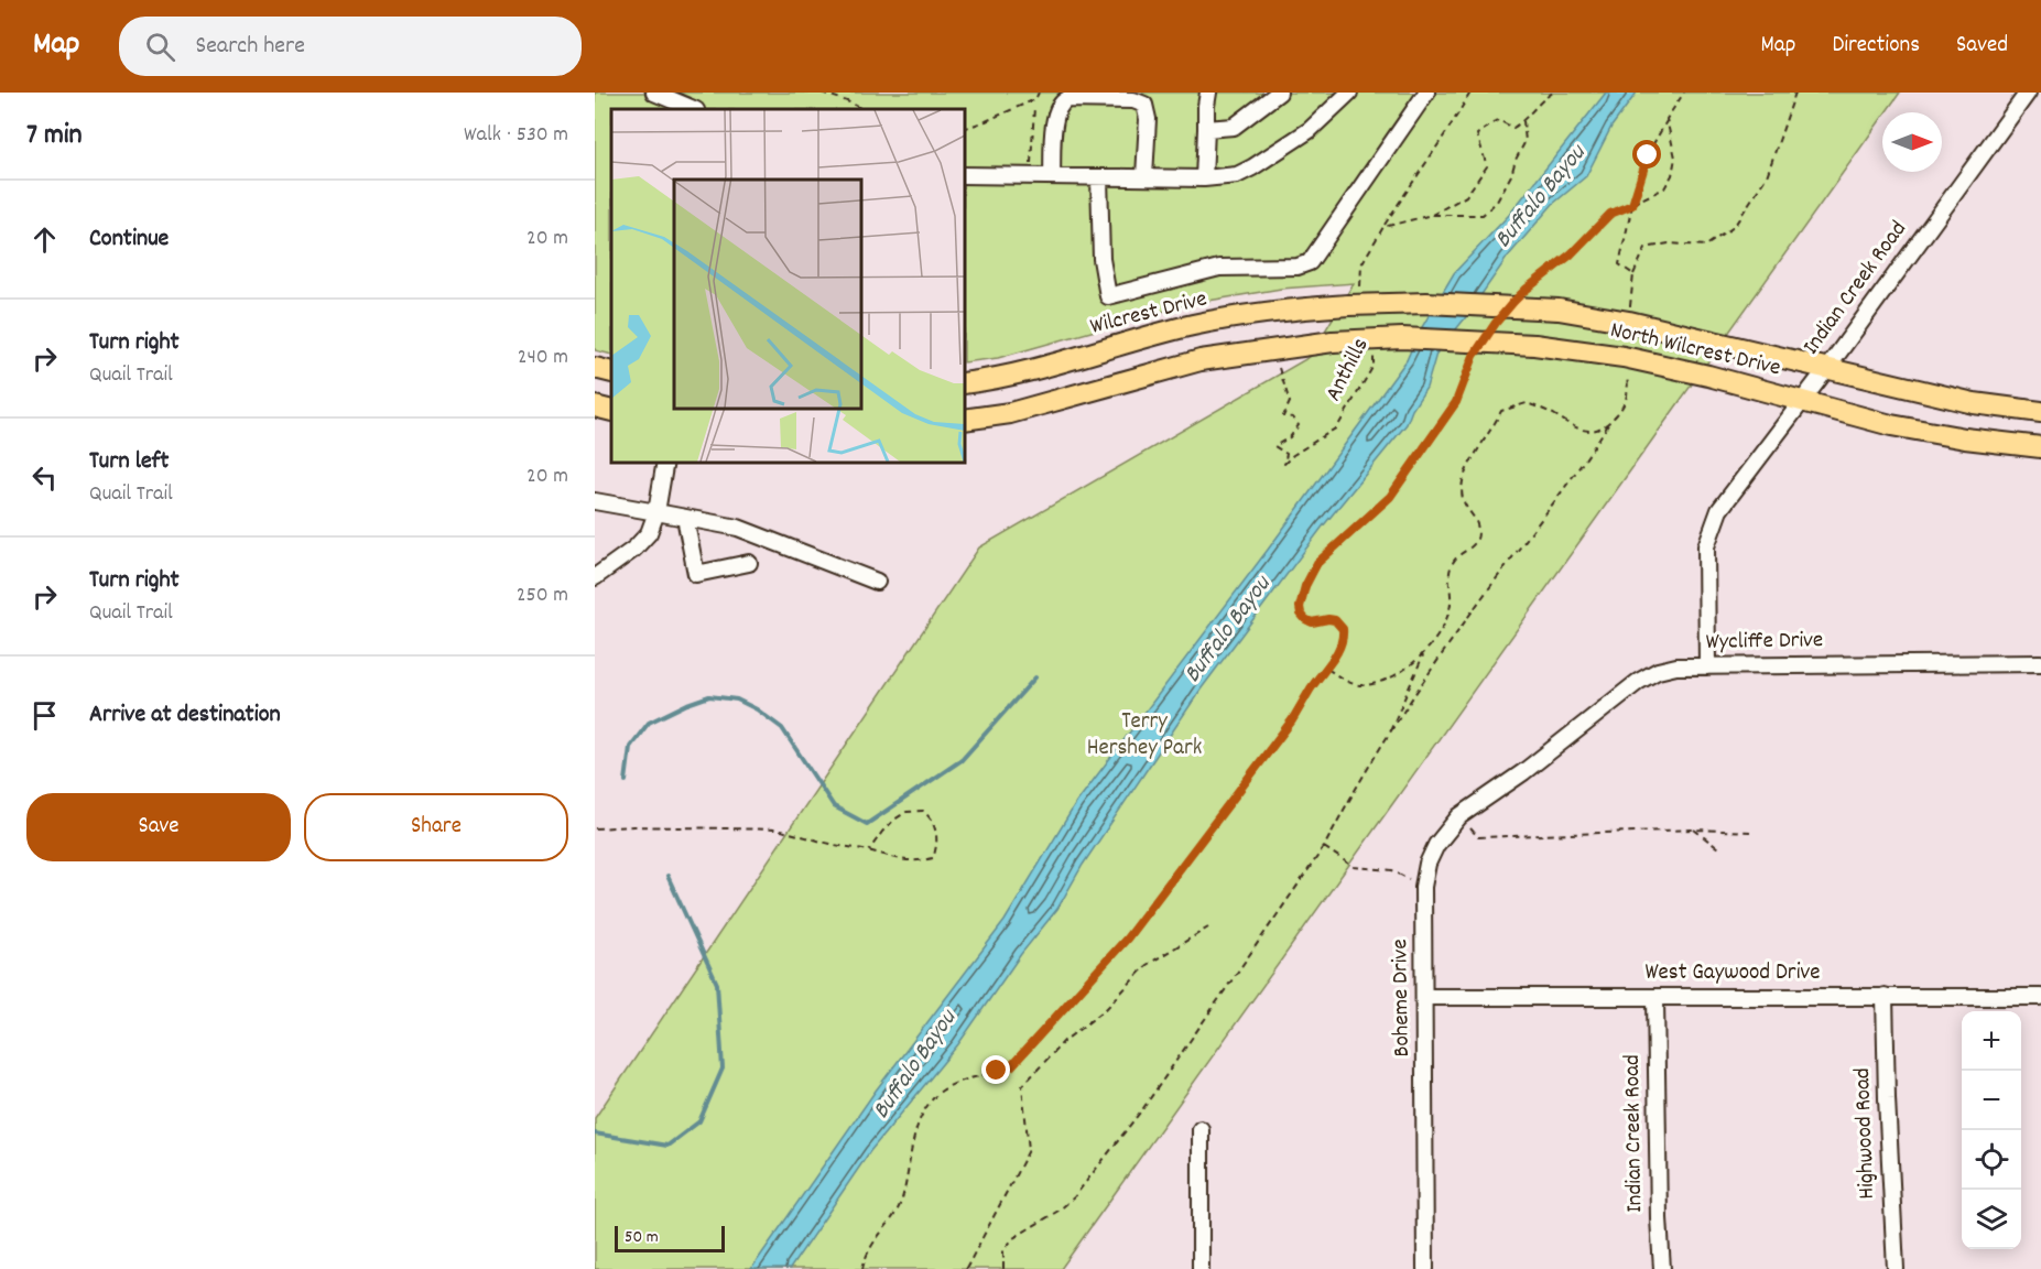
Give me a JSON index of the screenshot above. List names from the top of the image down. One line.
{"streets":{"main road":["Wilcrest Drive","North Wilcrest Drive"],"street":["Indian Creek Road","Wycliffe Drive","West Gaywood Drive","Boheme Drive","Highwood Road"],"path":["Anthills"]},"crossings":[["Indian Creek Road","North Wilcrest Drive"],["Indian Creek Road","Wycliffe Drive"],["Indian Creek Road","West Gaywood Drive"],["Wilcrest Drive","North Wilcrest Drive"],["North Wilcrest Drive","Anthills"],["Wycliffe Drive","Boheme Drive"],["West Gaywood Drive","Boheme Drive"],["West Gaywood Drive","Highwood Road"]],"water":["Buffalo Bayou"],"parks":["Terry Hershey Park"],"scale_bar":"50 m","north":"right","page":{"header":"Map","search":"Search here","nav":["Map","Directions","Saved"],"heading":["7 min","Walk · 530 m"],"list":[["Continue","20 m"],["Turn right","Quail Trail","240 m"],["Turn left","Quail Trail","20 m"],["Turn right","Quail Trail","250 m"],"Arrive at destination"],"buttons":["Save","Share"],"map_buttons":["+","−"],"scale":"50 m"}}
